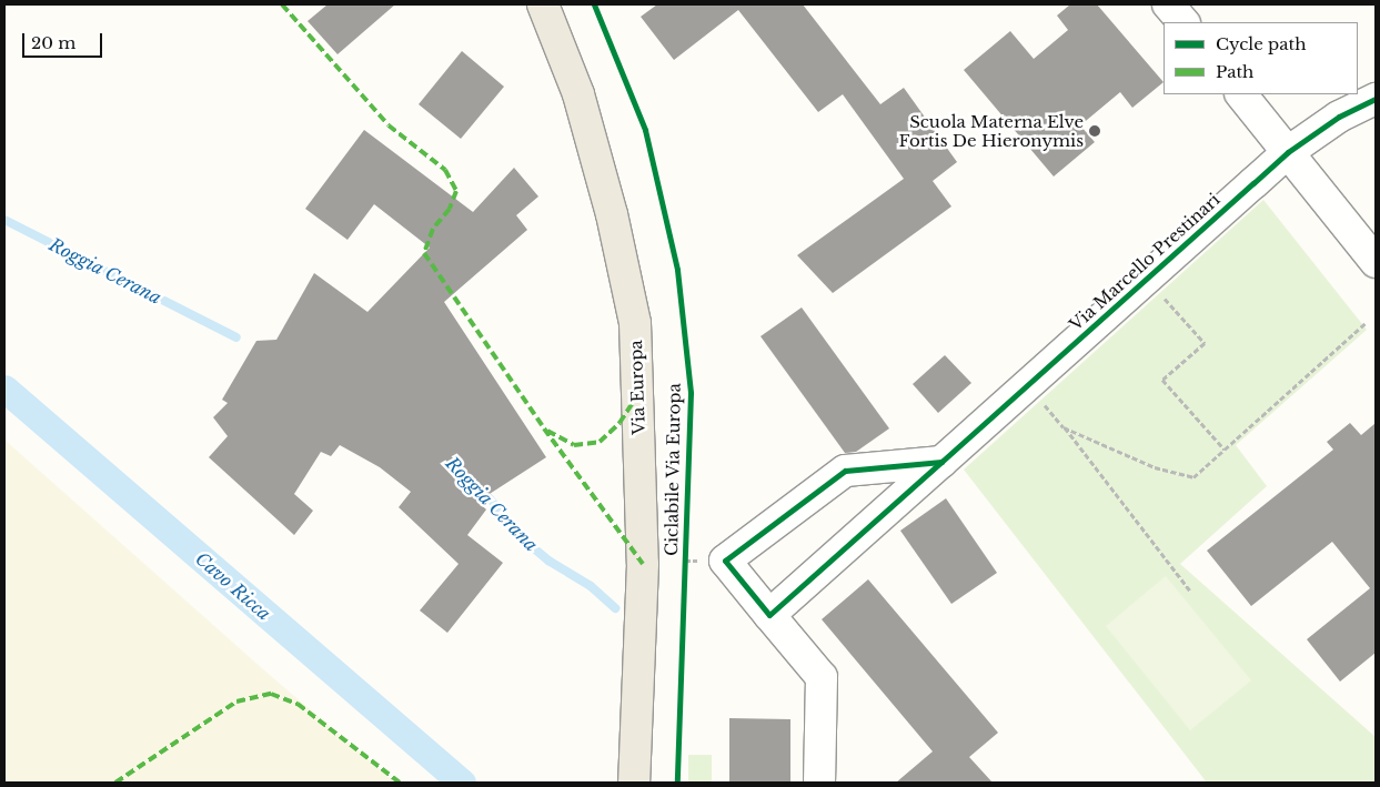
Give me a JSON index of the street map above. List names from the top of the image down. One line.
{"streets":{"main road":["Via Europa"],"street":["Via Marcello Prestinari"],"cycle path":["Ciclabile Via Europa"]},"water":["Roggia Cerana","Cavo Ricca"],"places":["Scuola Materna Elve Fortis De Hieronymis"],"legend":["Cycle path","Path"],"scale_bar":"20 m"}
